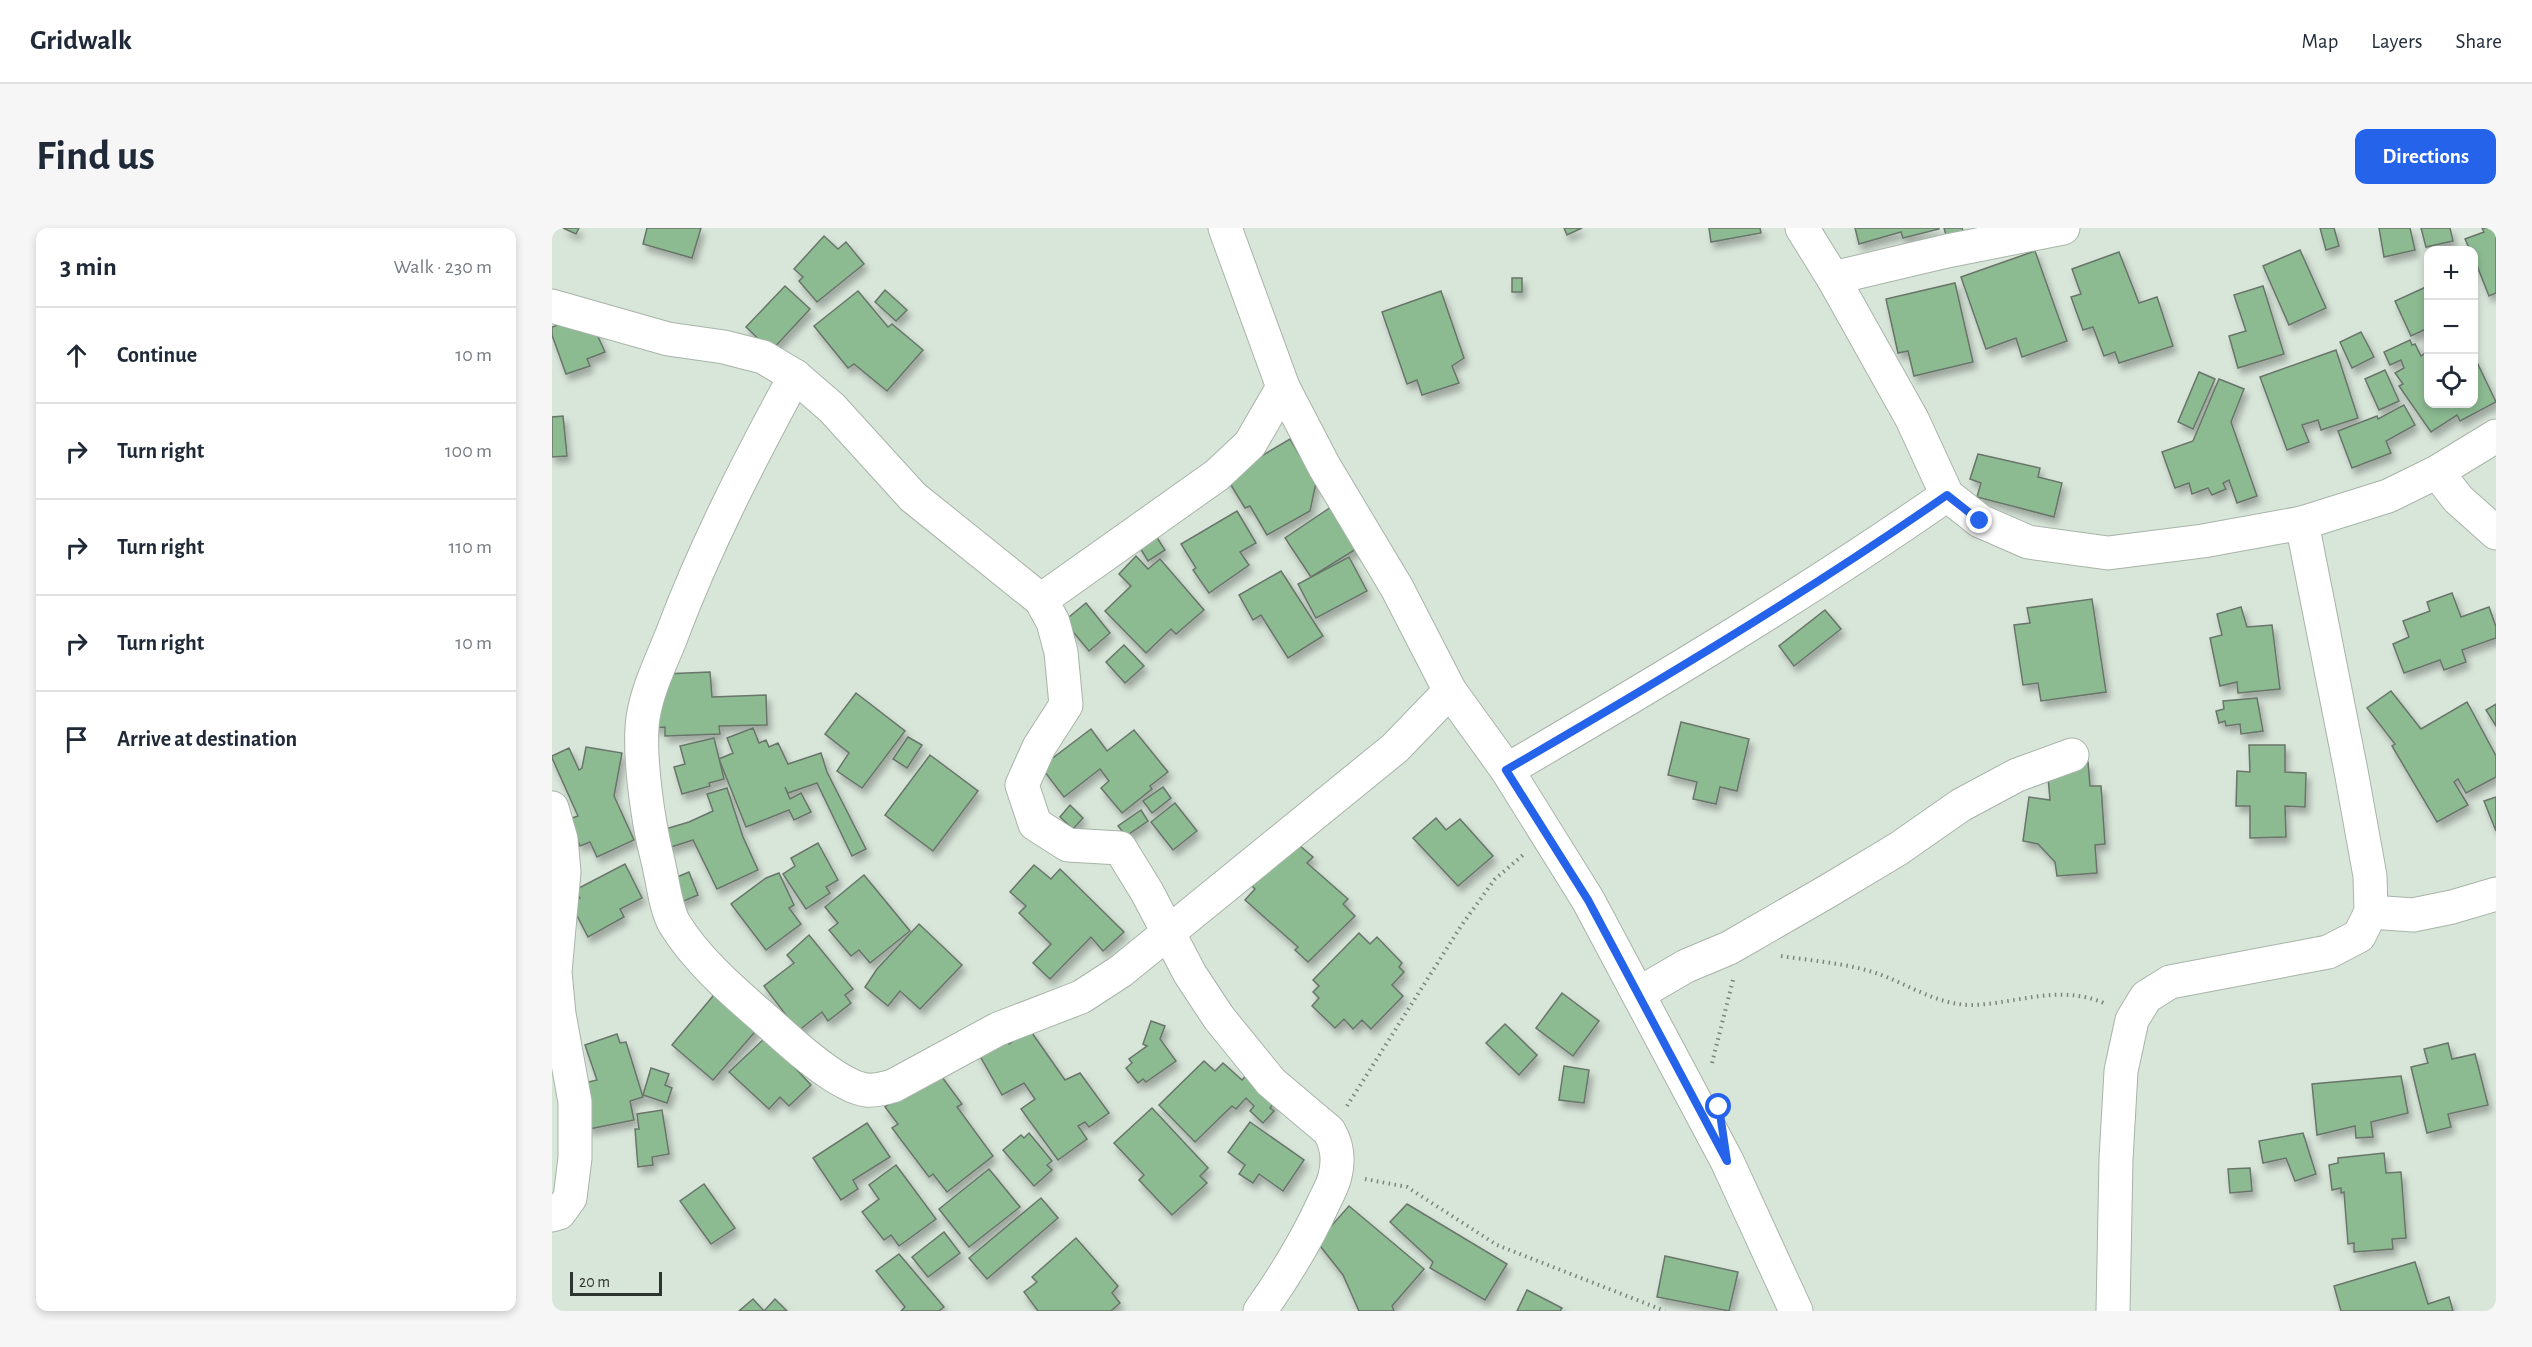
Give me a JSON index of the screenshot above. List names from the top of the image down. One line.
{"scale_bar":"20 m","page":{"header":"Gridwalk","nav":["Map","Layers","Share"],"buttons":"Directions","title":"Find us","heading":["3 min","Walk · 230 m"],"map_buttons":["+","−"],"list":[["Continue","10 m"],["Turn right","100 m"],["Turn right","110 m"],["Turn right","10 m"],"Arrive at destination"],"scale":"20 m"}}
